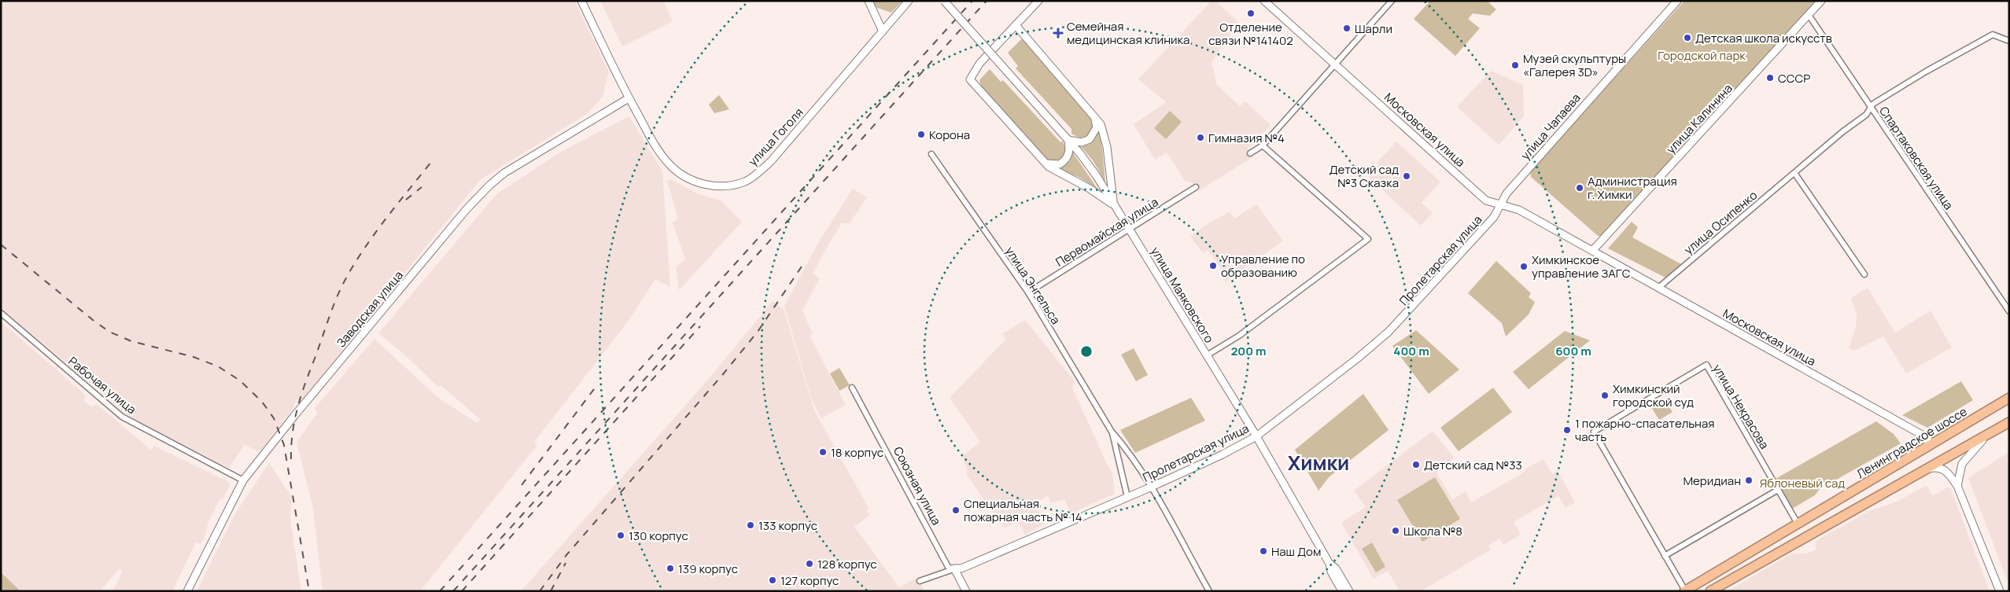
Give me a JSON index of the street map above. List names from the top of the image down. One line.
{"streets":{"highway":["Ленинградское шоссе"],"street":["улица Калинина","улица Чапаева","Московская улица","улица Гоголя","Спартаковская улица","улица Осипенко","Первомайская улица","Пролетарская улица","улица Энгельса","улица Маяковского","Заводская улица","Рабочая улица","улица Некрасова","Союзная улица"]},"crossings":[["улица Калинина","Московская улица"],["улица Калинина","Спартаковская улица"],["улица Чапаева","Московская улица"],["улица Чапаева","Пролетарская улица"],["Московская улица","улица Осипенко"],["Московская улица","Пролетарская улица"],["Московская улица","Ленинградское шоссе"],["улица Гоголя","Заводская улица"],["Спартаковская улица","улица Осипенко"],["Первомайская улица","улица Энгельса"],["Первомайская улица","улица Маяковского"],["Пролетарская улица","улица Энгельса"],["Пролетарская улица","улица Маяковского"],["Пролетарская улица","Союзная улица"],["Заводская улица","Рабочая улица"],["улица Некрасова","Ленинградское шоссе"]],"districts":["Химки"],"parks":["Городской парк","Яблоневый сад"],"places":{"other":["Отделение связи №141402","Шарли","Детская школа искусств","Музей скульптуры «Галерея 3D»","СССР","Корона","Гимназия №4","Детский сад №3 Сказка","Администрация г. Химки","Управление по образованию","Химкинское управление ЗАГС","Химкинский городской суд","1 пожарно-спасательная часть","18 корпус","Детский сад №33","Меридиан","Специальная пожарная часть № 14","133 корпус","Школа №8","130 корпус","Наш Дом","128 корпус","139 корпус","127 корпус"],"health":["Семейная медицинская клиника"]},"rings":["200 m","400 m","600 m"]}
